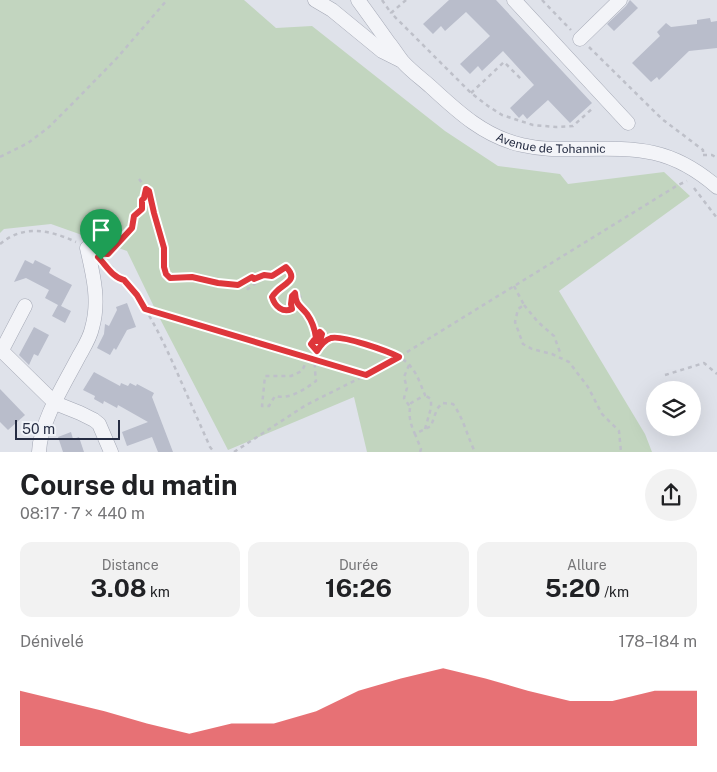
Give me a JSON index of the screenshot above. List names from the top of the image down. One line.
{"streets":{"street":["Avenue de Tohannic"]},"scale_bar":"50 m","page":{"scale":"50 m","heading":["Course du matin","08:17 · 7 × 440 m"],"stats":[["Distance","3.08 km"],["Durée","16:26"],["Allure","5:20 /km"]],"chart":["Dénivelé","178–184 m"]}}
